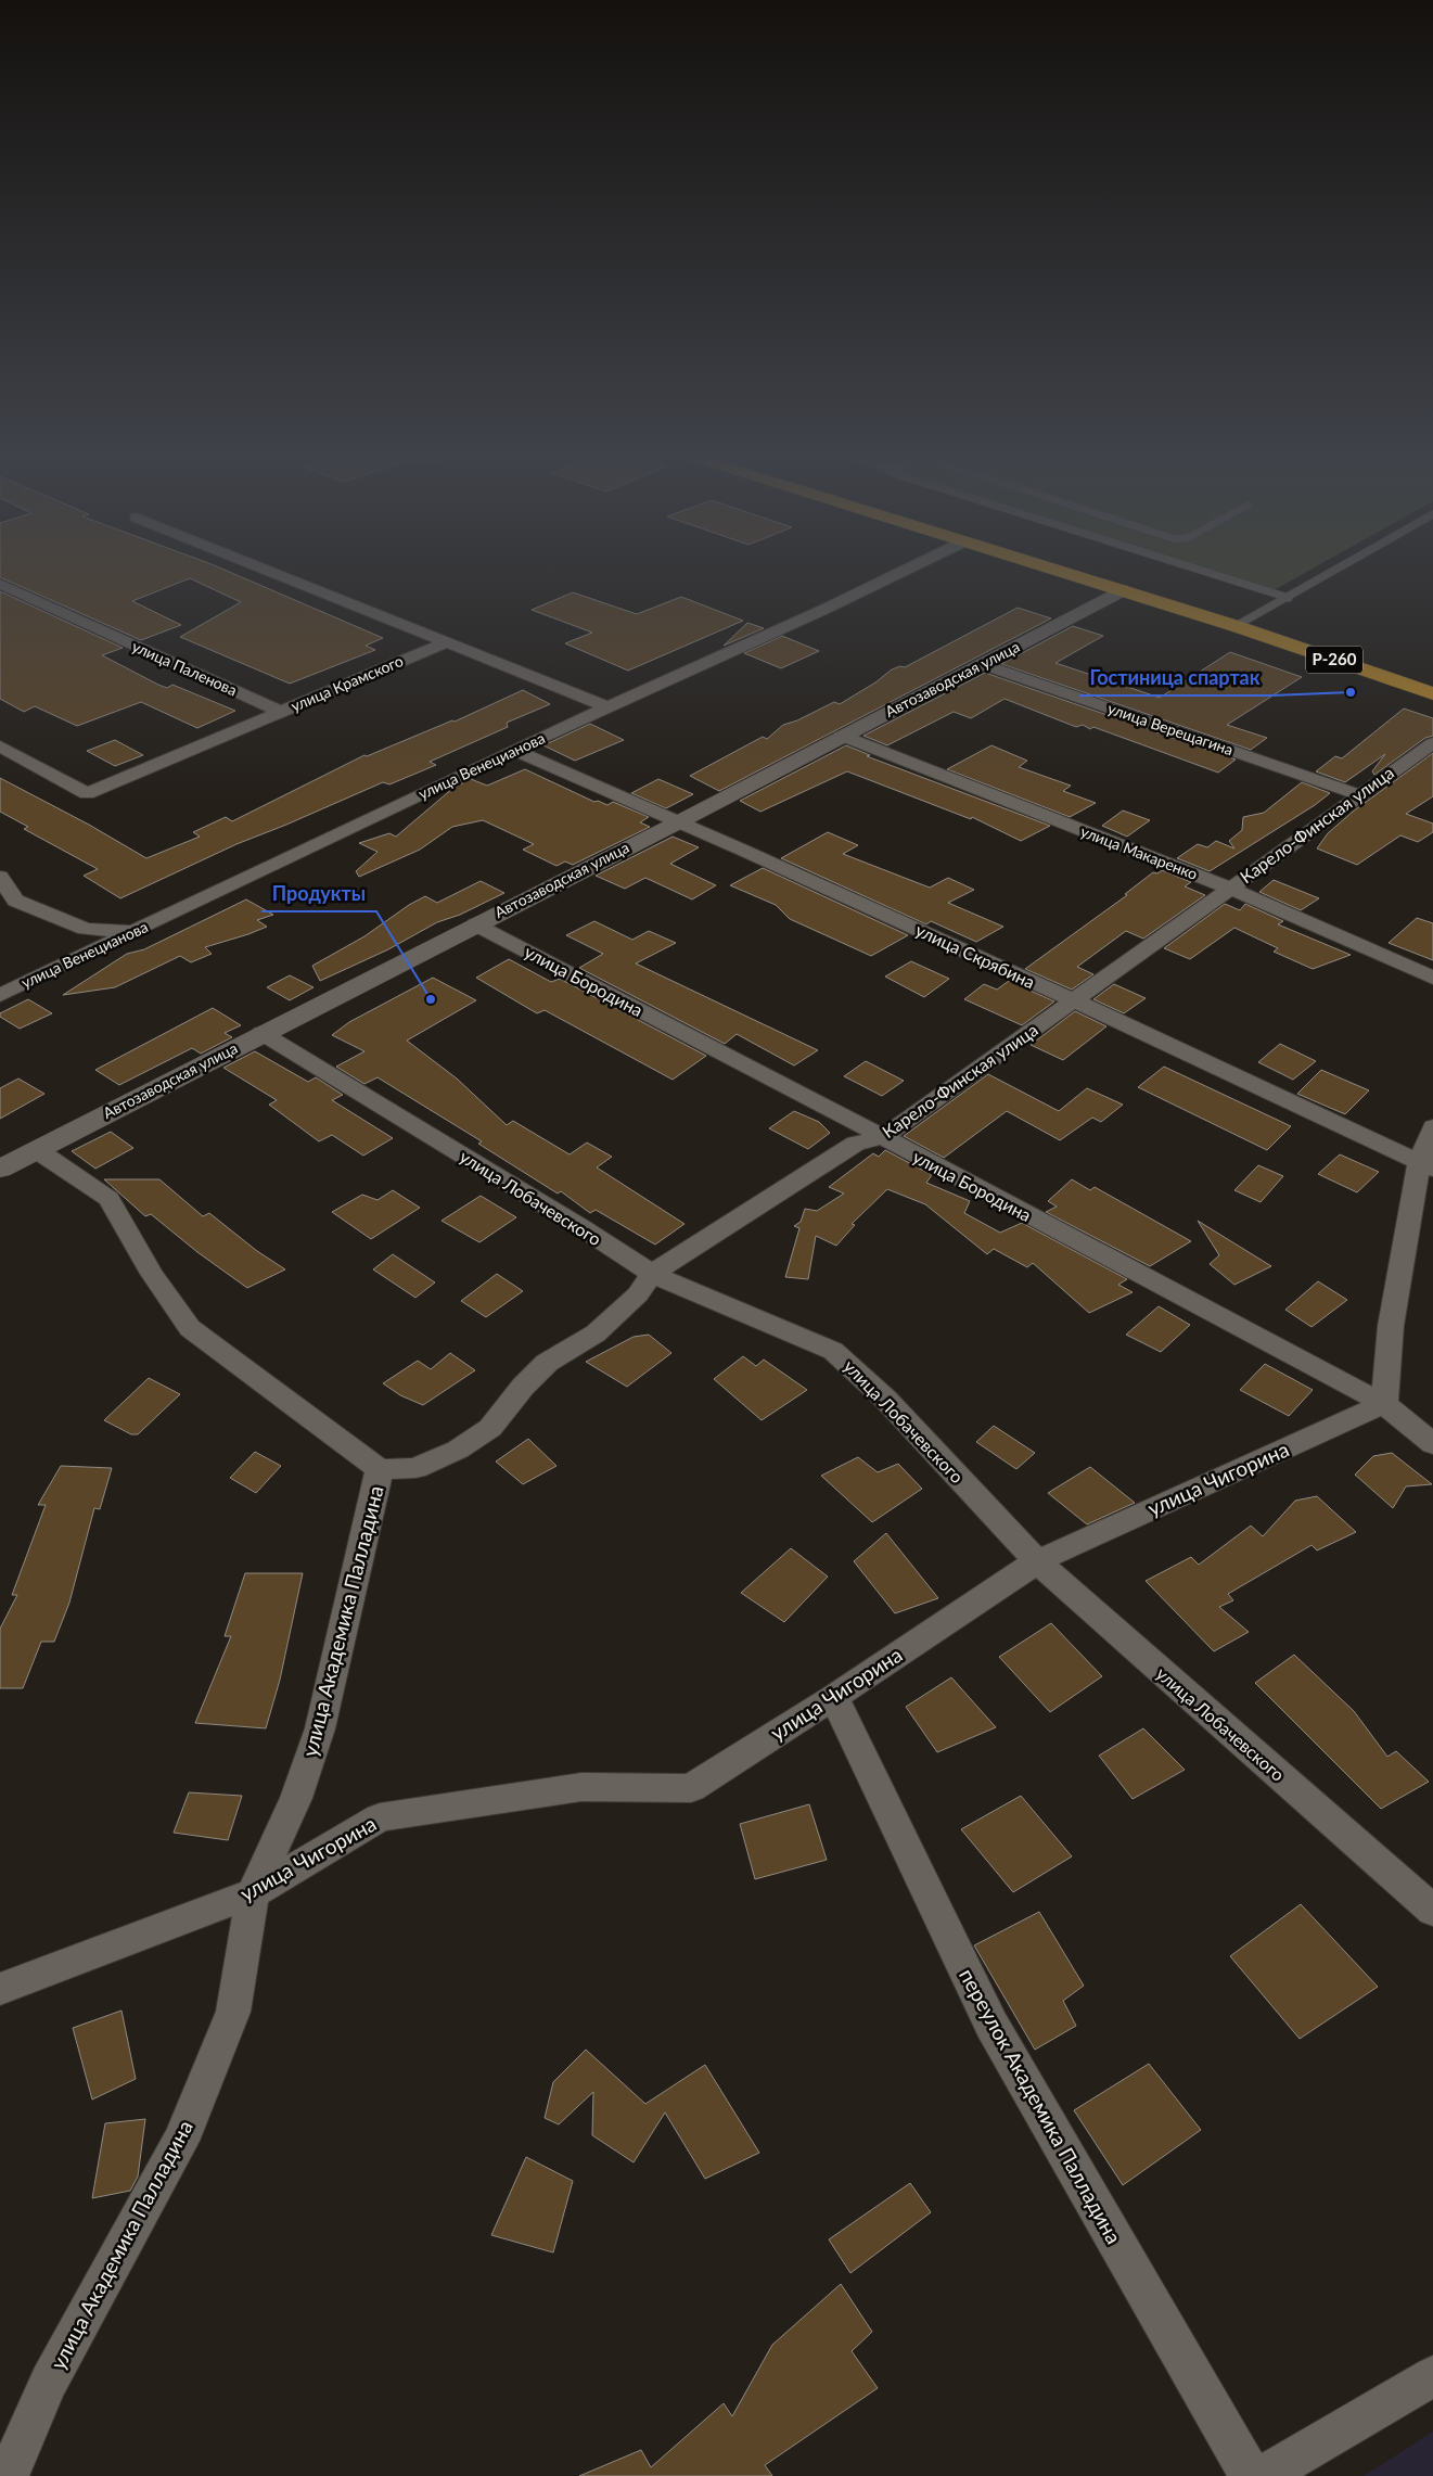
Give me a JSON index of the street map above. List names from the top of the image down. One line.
{"streets":{"highway":["Р-260"],"street":["улица Паленова","Автозаводская улица","улица Крамского","улица Верещагина","улица Венецианова","Карело-Финская улица","улица Макаренко","улица Скрябина","улица Бородина","улица Лобачевского","улица Чигорина","улица Академика Палладина","переулок Академика Палладина"]},"crossings":[["Р-260","Автозаводская улица"],["улица Паленова","улица Крамского"],["Автозаводская улица","улица Верещагина"],["Автозаводская улица","улица Макаренко"],["Автозаводская улица","улица Скрябина"],["Автозаводская улица","улица Бородина"],["Автозаводская улица","улица Лобачевского"],["Автозаводская улица","улица Академика Палладина"],["улица Верещагина","Карело-Финская улица"],["улица Венецианова","улица Скрябина"],["Карело-Финская улица","улица Макаренко"],["Карело-Финская улица","улица Скрябина"],["Карело-Финская улица","улица Бородина"],["Карело-Финская улица","улица Лобачевского"],["Карело-Финская улица","улица Академика Палладина"],["улица Бородина","улица Чигорина"],["улица Лобачевского","улица Чигорина"],["улица Чигорина","улица Академика Палладина"],["улица Чигорина","переулок Академика Палладина"]],"places":["Гостиница спартак","Продукты"]}
